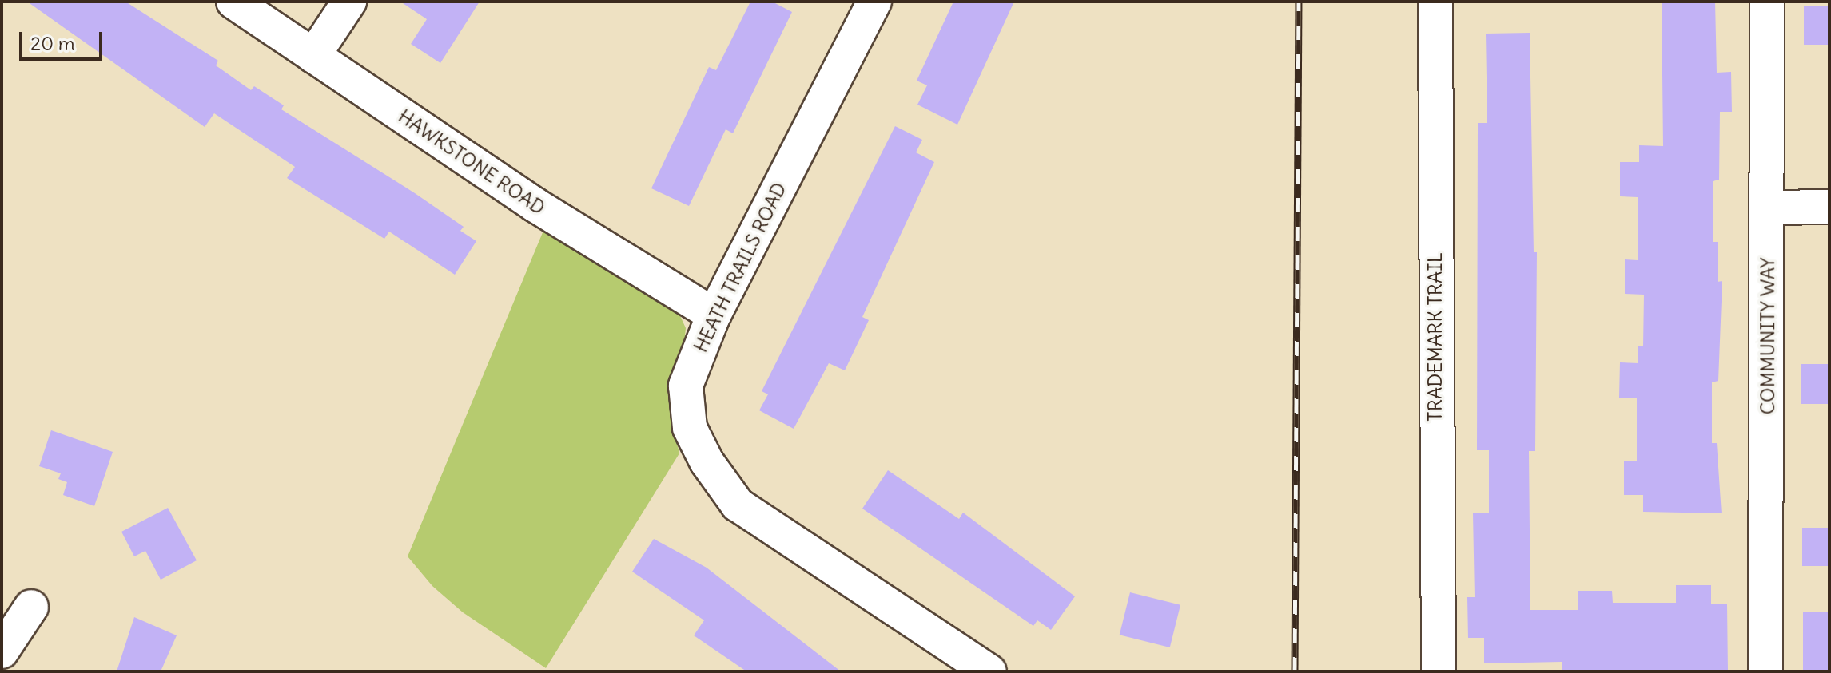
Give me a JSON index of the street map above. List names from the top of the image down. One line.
{"streets":{"street":["HAWKSTONE ROAD","HEATH TRAILS ROAD","COMMUNITY WAY","TRADEMARK TRAIL"]},"crossings":[["HAWKSTONE ROAD","HEATH TRAILS ROAD"]],"scale_bar":"20 m"}
